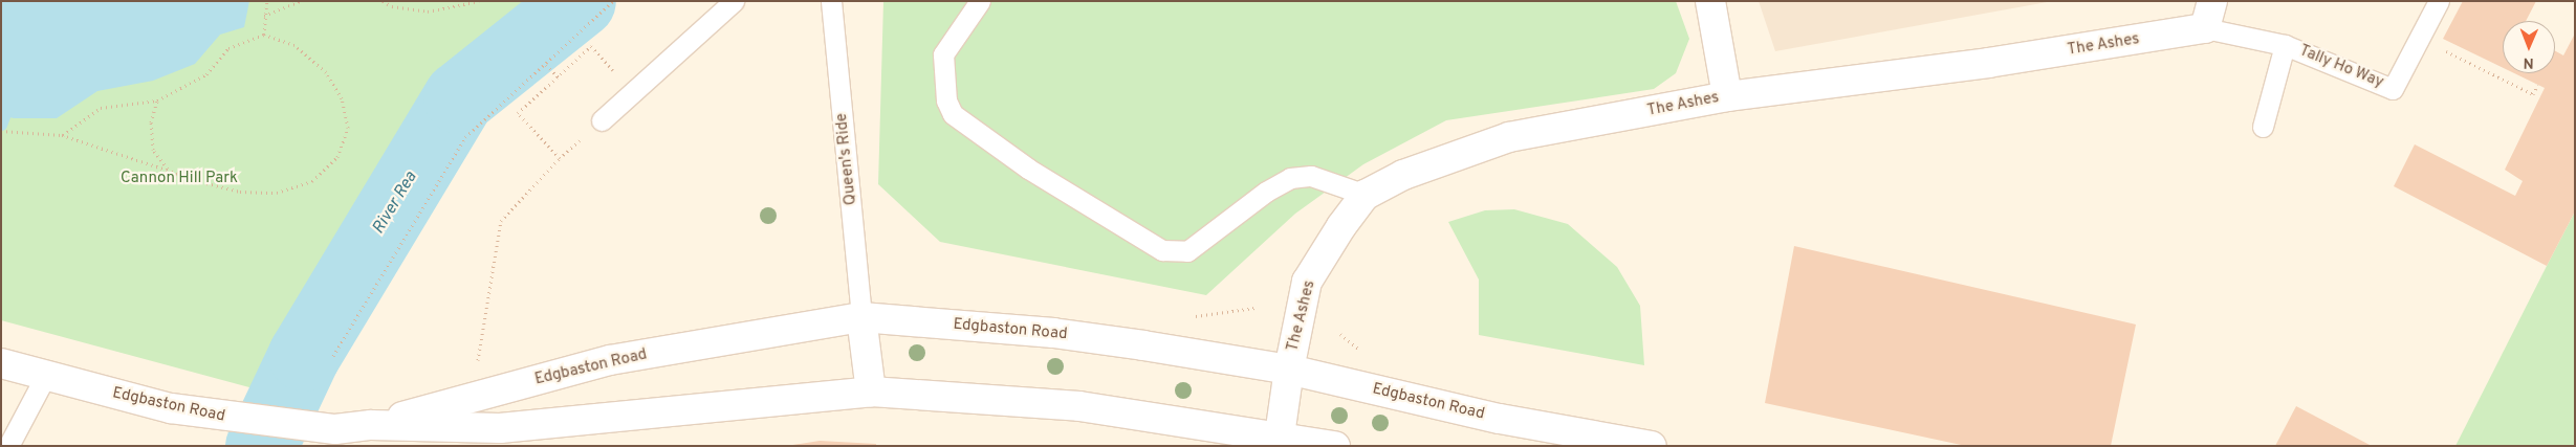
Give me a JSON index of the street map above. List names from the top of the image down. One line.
{"streets":{"main road":["The Ashes","Edgbaston Road"],"lane":["Tally Ho Way","Queen's Ride"]},"crossings":[["The Ashes","Edgbaston Road"],["Queen's Ride","Edgbaston Road"]],"water":["River Rea"],"parks":["Cannon Hill Park"],"north":"bottom"}
